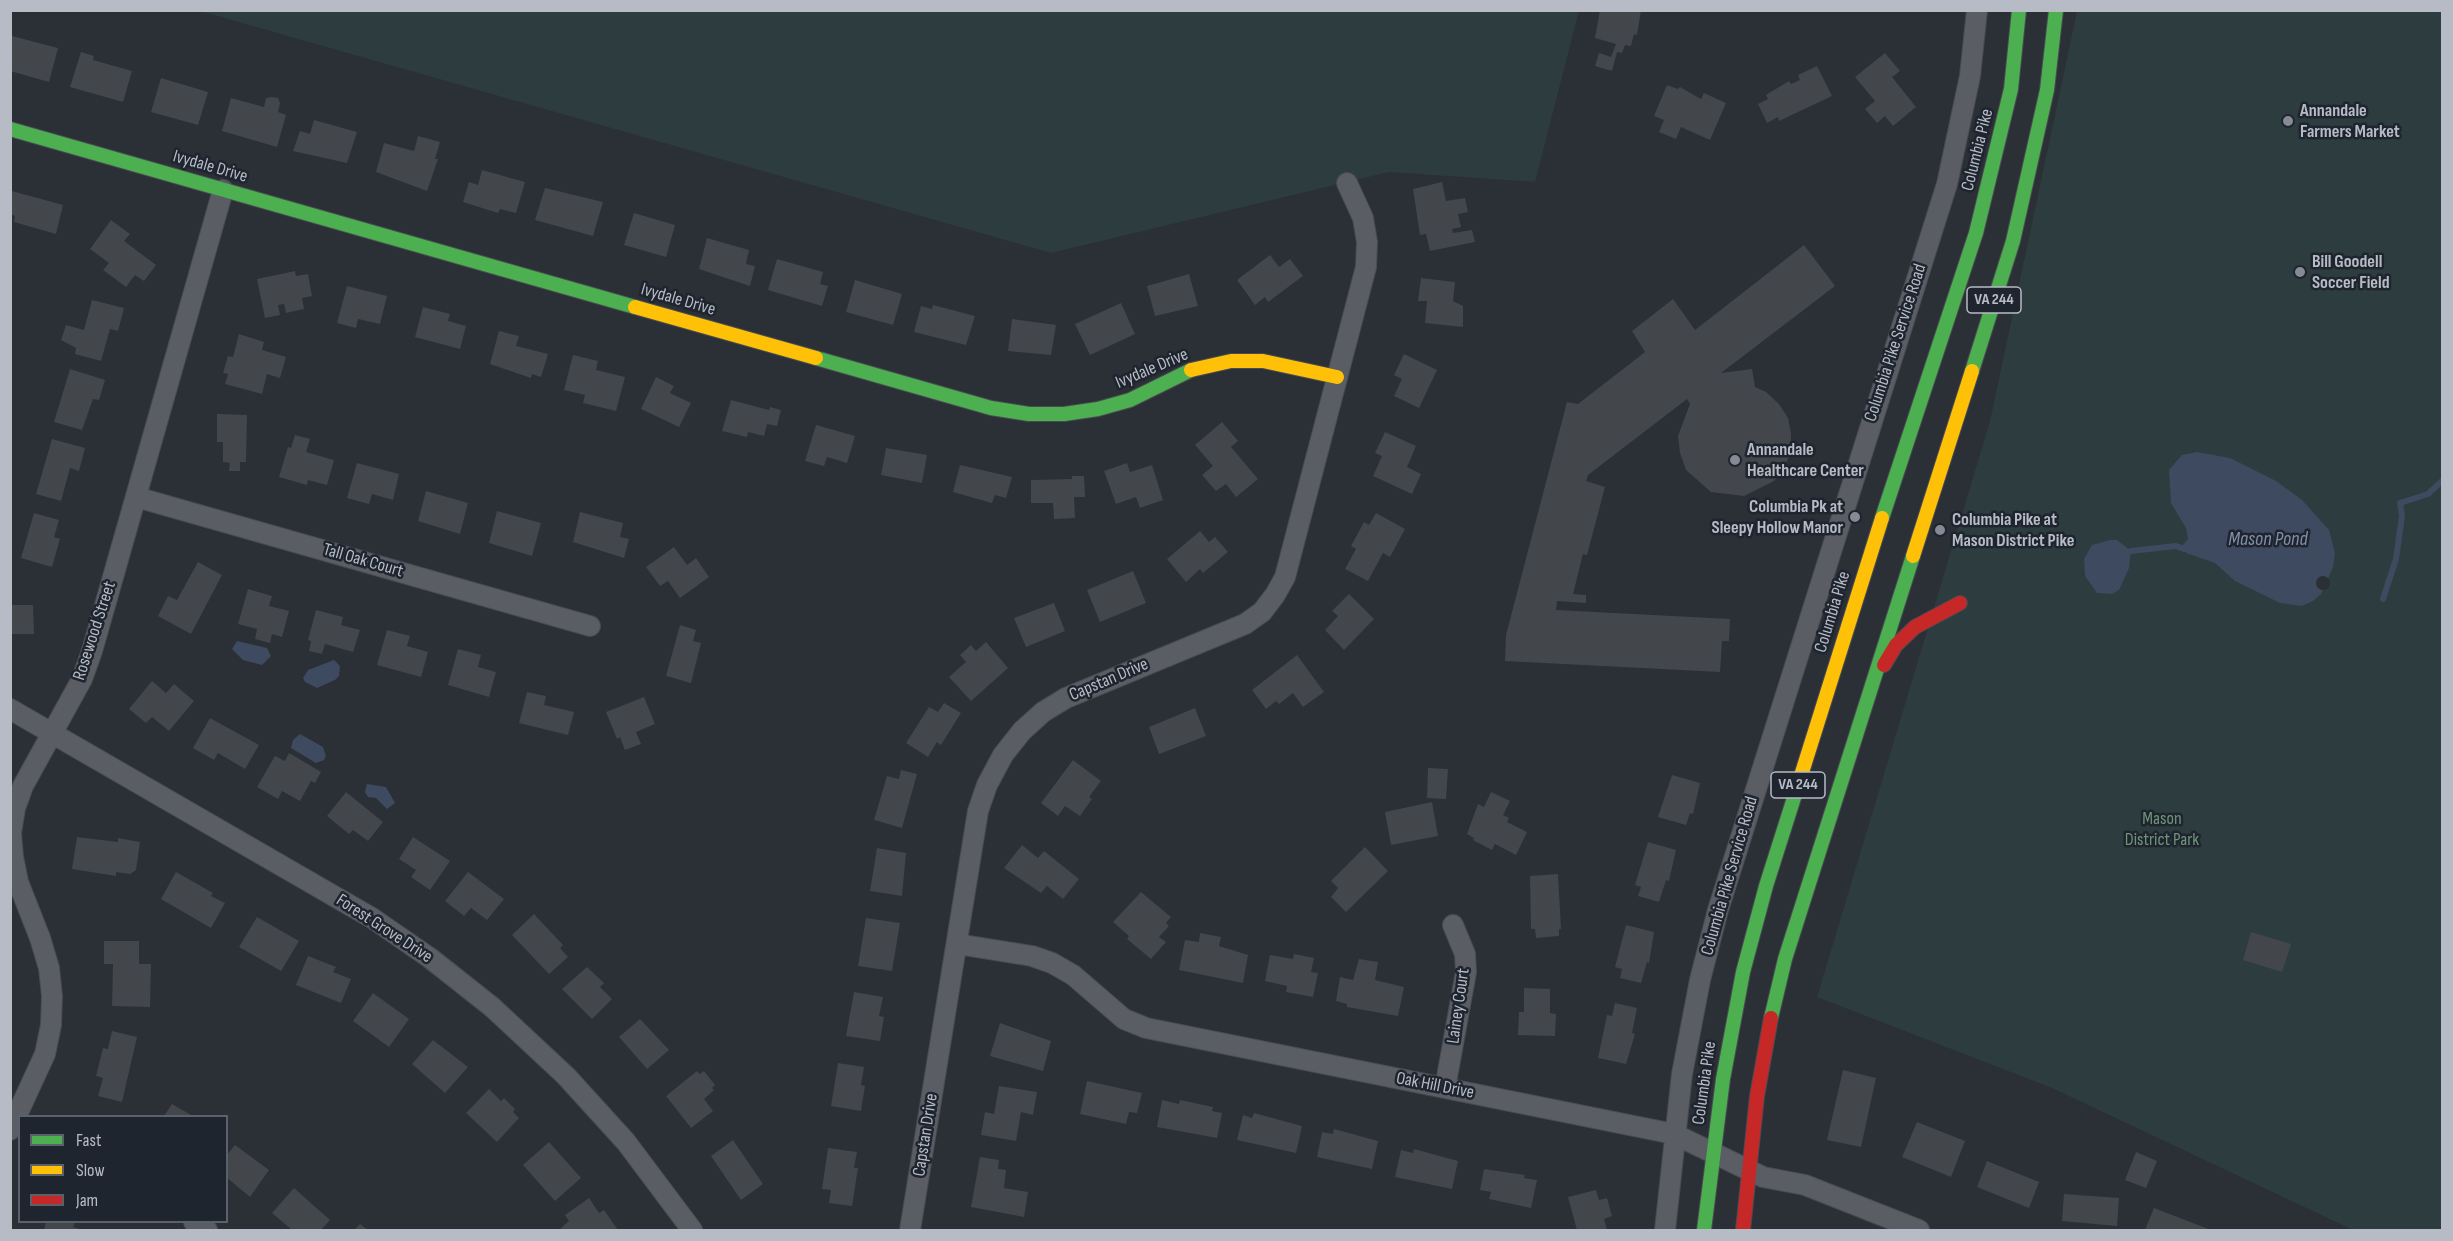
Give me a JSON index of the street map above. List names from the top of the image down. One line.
{"streets":{"main road":["Columbia Pike","Ivydale Drive","VA 244"],"street":["Columbia Pike Service Road","Tall Oak Court","Rosewood Street","Capstan Drive","Forest Grove Drive","Lainey Court","Oak Hill Drive"]},"crossings":[["Columbia Pike","Oak Hill Drive"],["Ivydale Drive","Rosewood Street"],["Ivydale Drive","Capstan Drive"],["VA 244","Oak Hill Drive"],["Columbia Pike Service Road","Oak Hill Drive"],["Tall Oak Court","Rosewood Street"],["Rosewood Street","Forest Grove Drive"],["Capstan Drive","Oak Hill Drive"],["Lainey Court","Oak Hill Drive"]],"water":["Mason Pond"],"parks":["Mason District Park"],"places":["Annandale Farmers Market","Bill Goodell Soccer Field","Annandale Healthcare Center","Columbia Pk at Sleepy Hollow Manor","Columbia Pike at Mason District Pike"],"legend":["Fast","Slow","Jam"]}
